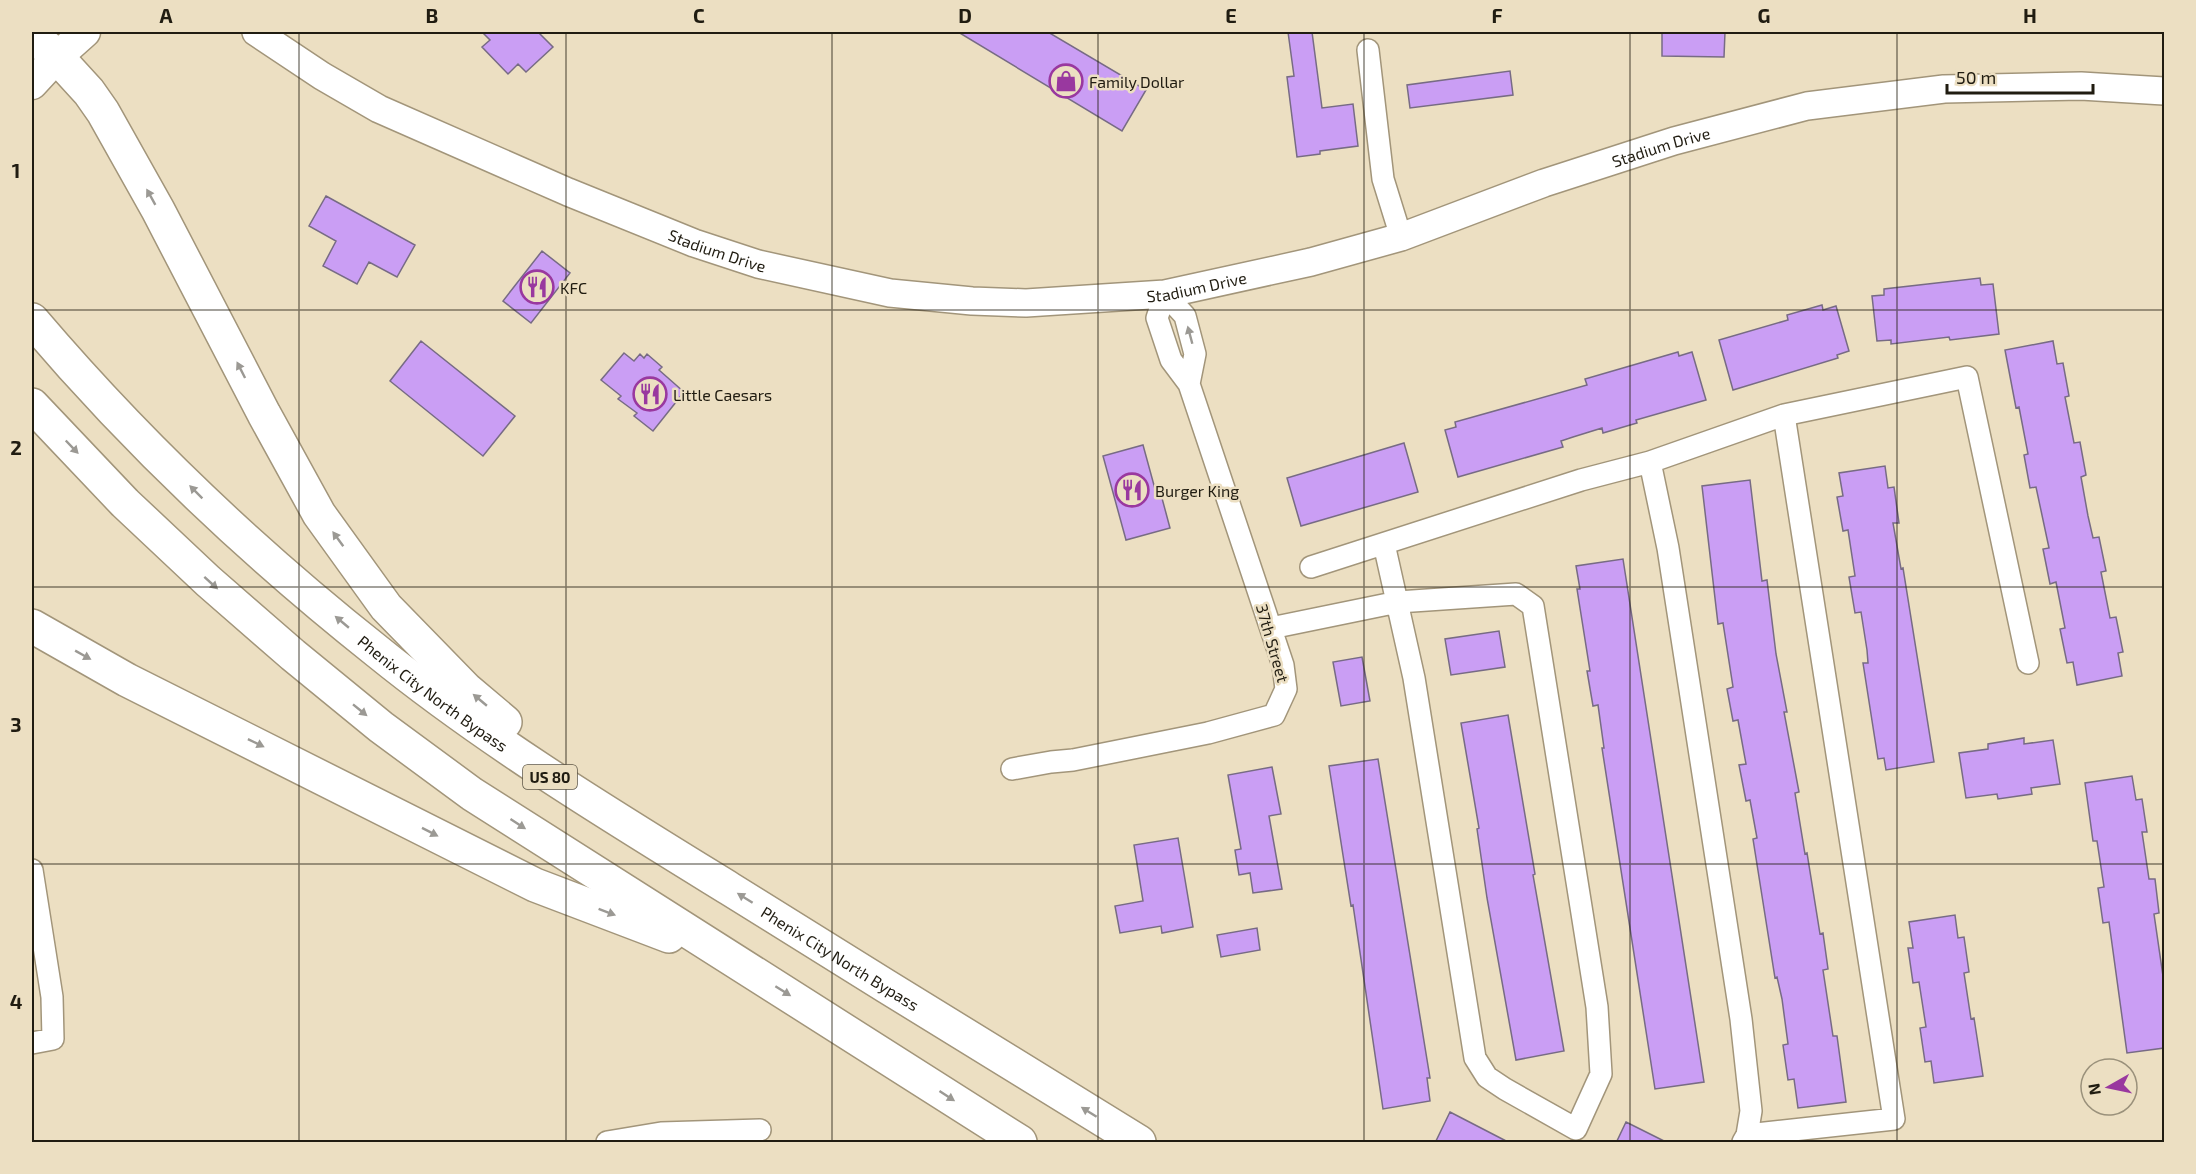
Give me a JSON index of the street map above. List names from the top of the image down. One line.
{"streets":{"highway":["Phenix City North Bypass","US 80"],"street":["Stadium Drive","37th Street"]},"crossings":[["Stadium Drive","37th Street"]],"places":{"shop":["Family Dollar"],"restaurant":["KFC","Little Caesars","Burger King"]},"scale_bar":"50 m","north":"left","grid":{"columns":["A","B","C","D","E","F","G","H"],"rows":["1","2","3","4"]}}
